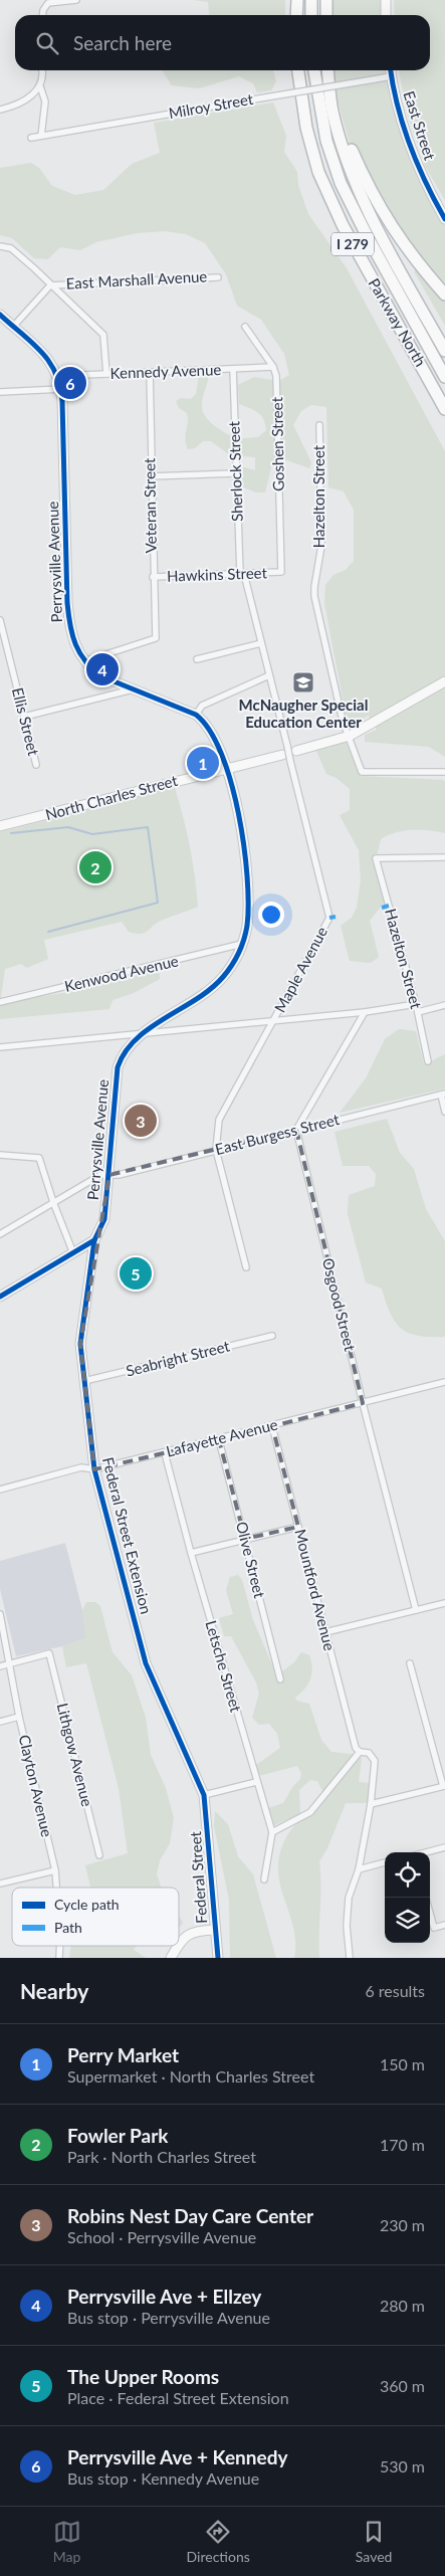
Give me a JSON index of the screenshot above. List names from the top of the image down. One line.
{"streets":{"highway":["I 279","Parkway North"],"main road":["East Street","Perrysville Avenue","North Charles Street","Federal Street Extension","Federal Street"],"street":["Milroy Street","East Marshall Avenue","Kennedy Avenue","Goshen Street","Sherlock Street","Hazelton Street","Veteran Street","Hawkins Street","Ellis Street","Maple Avenue","Kenwood Avenue","East Burgess Street","Osgood Street","Seabright Street","Lafayette Avenue","Olive Street","Mountford Avenue","Letsche Street","Lithgow Avenue","Clayton Avenue"]},"crossings":[["Milroy Street","East Street"],["East Marshall Avenue","Perrysville Avenue"],["Kennedy Avenue","Goshen Street"],["Kennedy Avenue","Sherlock Street"],["Kennedy Avenue","Veteran Street"],["Kennedy Avenue","Perrysville Avenue"],["Goshen Street","Hawkins Street"],["Sherlock Street","Hawkins Street"],["Sherlock Street","Maple Avenue"],["Veteran Street","Perrysville Avenue"],["Veteran Street","Hawkins Street"],["Perrysville Avenue","North Charles Street"],["Perrysville Avenue","Kenwood Avenue"],["Perrysville Avenue","East Burgess Street"],["Perrysville Avenue","Federal Street Extension"],["Hawkins Street","Maple Avenue"],["Maple Avenue","East Burgess Street"],["East Burgess Street","Osgood Street"],["Osgood Street","Lafayette Avenue"],["Seabright Street","Federal Street Extension"],["Lafayette Avenue","Federal Street Extension"],["Lafayette Avenue","Olive Street"],["Lafayette Avenue","Mountford Avenue"],["Lafayette Avenue","Letsche Street"],["Federal Street Extension","Federal Street"],["Lithgow Avenue","Clayton Avenue"]],"places":{"school or university":["McNaugher Special Education Center"]},"legend":["Cycle path","Path"],"page":{"search":"Search here","pins":["6","4","1","2","3","5"],"heading":["Nearby","6 results"],"list":[{"mark":"1","name":"Perry Market","note":"Supermarket · North Charles Street","value":"150 m"},{"mark":"2","name":"Fowler Park","note":"Park · North Charles Street","value":"170 m"},{"mark":"3","name":"Robins Nest Day Care Center","note":"School · Perrysville Avenue","value":"230 m"},{"mark":"4","name":"Perrysville Ave + Ellzey","note":"Bus stop · Perrysville Avenue","value":"280 m"},{"mark":"5","name":"The Upper Rooms","note":"Place · Federal Street Extension","value":"360 m"},{"mark":"6","name":"Perrysville Ave + Kennedy","note":"Bus stop · Kennedy Avenue","value":"530 m"}],"nav":["Map","Directions","Saved"]}}
